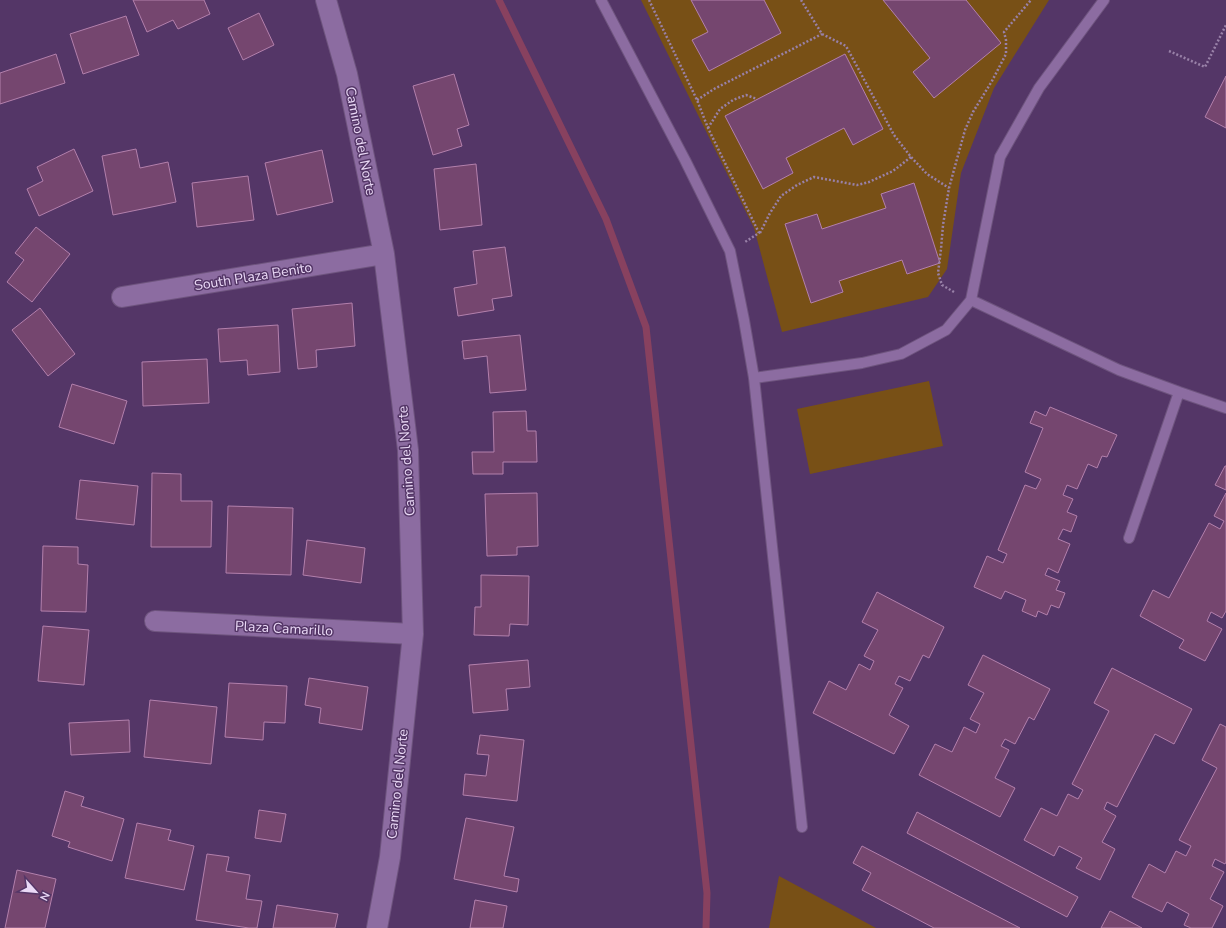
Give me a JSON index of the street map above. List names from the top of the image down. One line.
{"streets":{"street":["Camino del Norte","South Plaza Benito","Plaza Camarillo"]},"crossings":[["Camino del Norte","South Plaza Benito"],["Camino del Norte","Plaza Camarillo"]],"north":"bottom right"}
